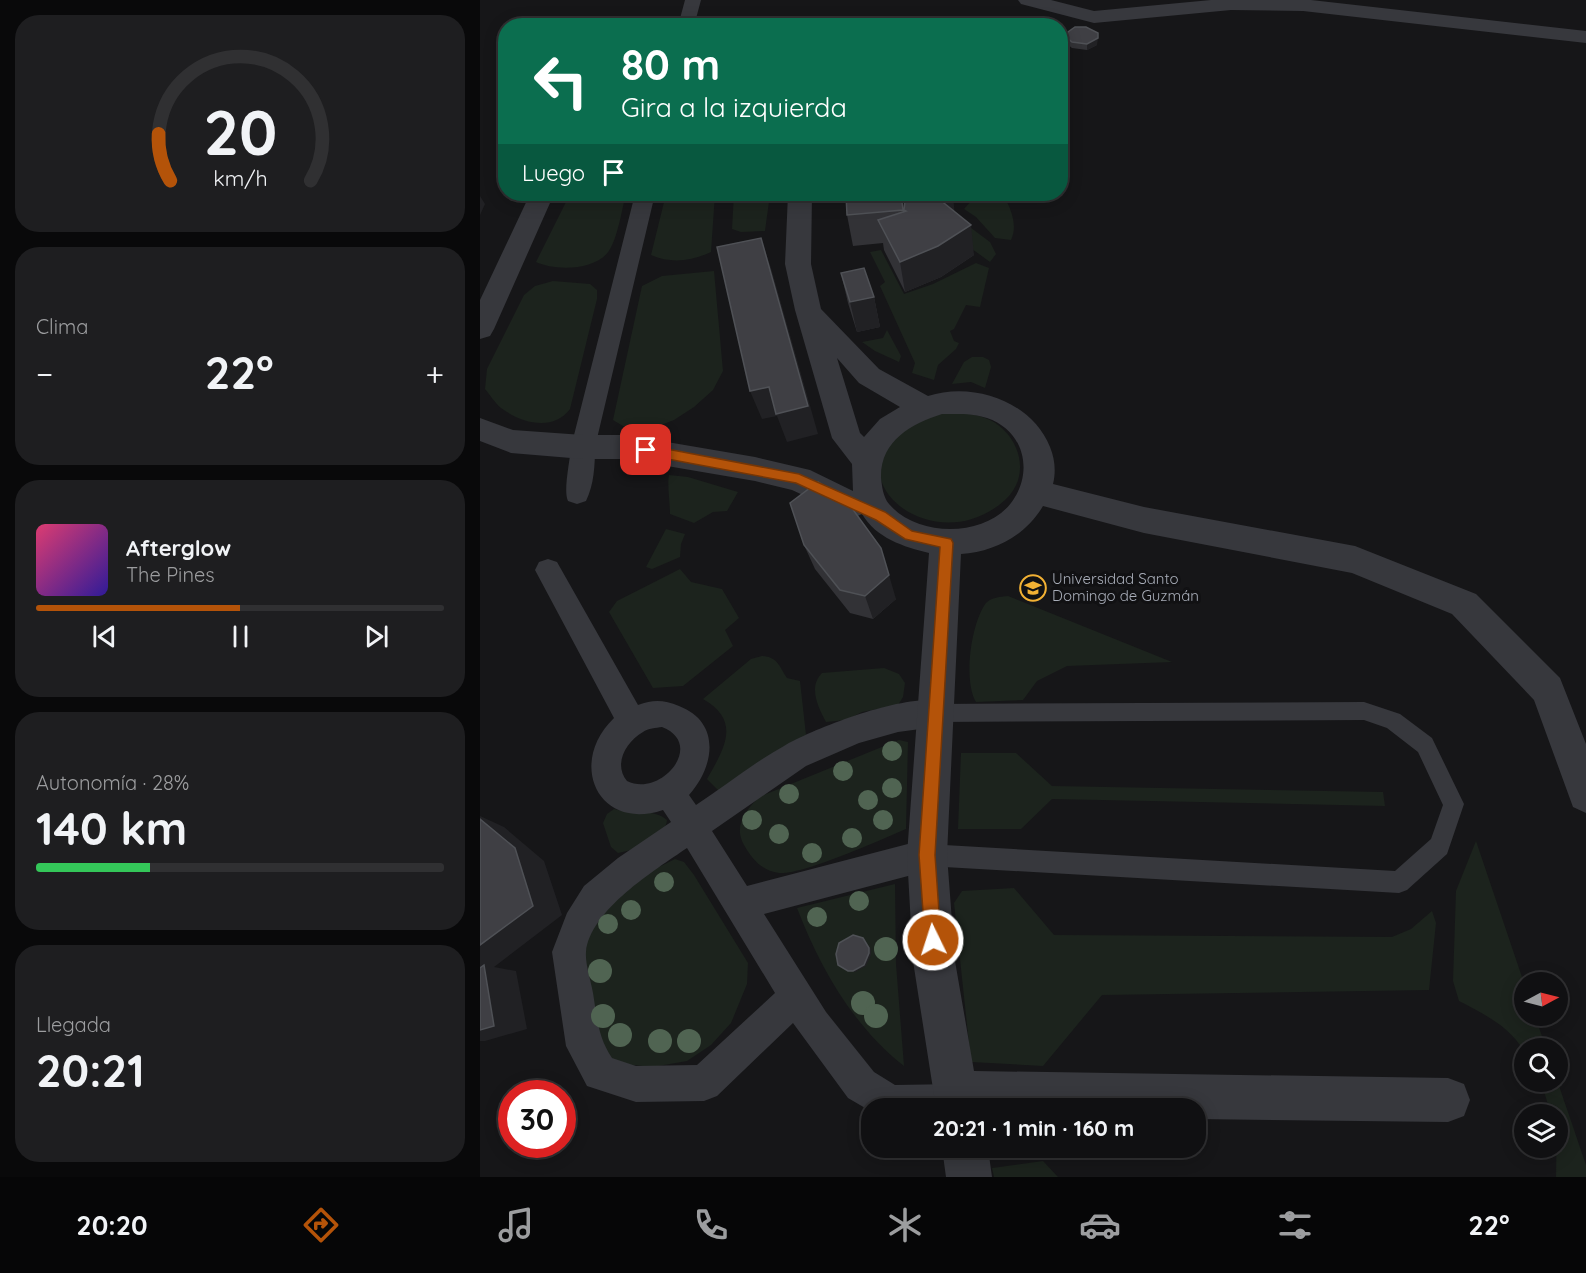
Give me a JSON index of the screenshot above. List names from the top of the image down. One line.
{"places":{"school or university":["Universidad Santo Domingo de Guzmán"]},"north":"right","page":{"turn":["80 m","Gira a la izquierda"],"then":"Luego","tile":["Clima",["Autonomía · 28%","140 km"],["Llegada","20:21"]],"heat":["−","22°","+"],"song":["Afterglow","The Pines"],"limit":"30","trip":"20:21 · 1 min · 160 m","tabs":["20:20","22°"],"gauge":["20","km/h"]}}
